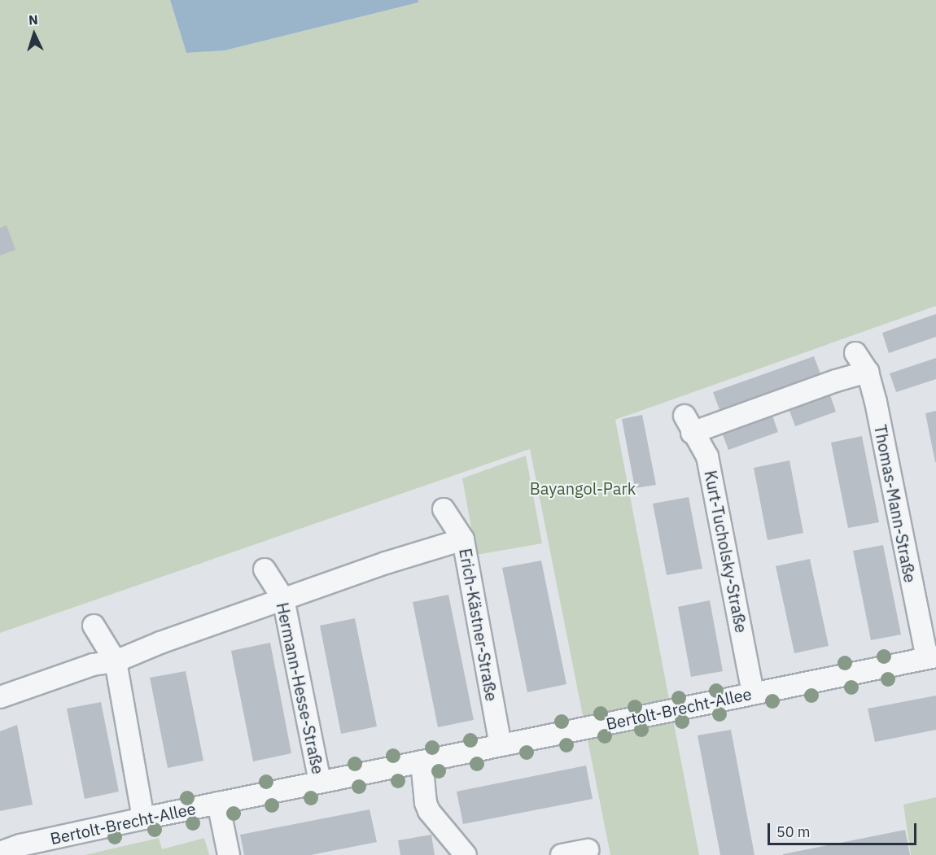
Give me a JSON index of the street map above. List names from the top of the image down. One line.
{"streets":{"street":["Thomas-Mann-Straße","Kurt-Tucholsky-Straße","Erich-Kästner-Straße","Hermann-Hesse-Straße","Bertolt-Brecht-Allee"]},"crossings":[["Thomas-Mann-Straße","Kurt-Tucholsky-Straße"],["Thomas-Mann-Straße","Bertolt-Brecht-Allee"],["Kurt-Tucholsky-Straße","Bertolt-Brecht-Allee"],["Erich-Kästner-Straße","Bertolt-Brecht-Allee"],["Hermann-Hesse-Straße","Bertolt-Brecht-Allee"]],"parks":["Bayangol-Park"],"scale_bar":"50 m","north":"top"}
